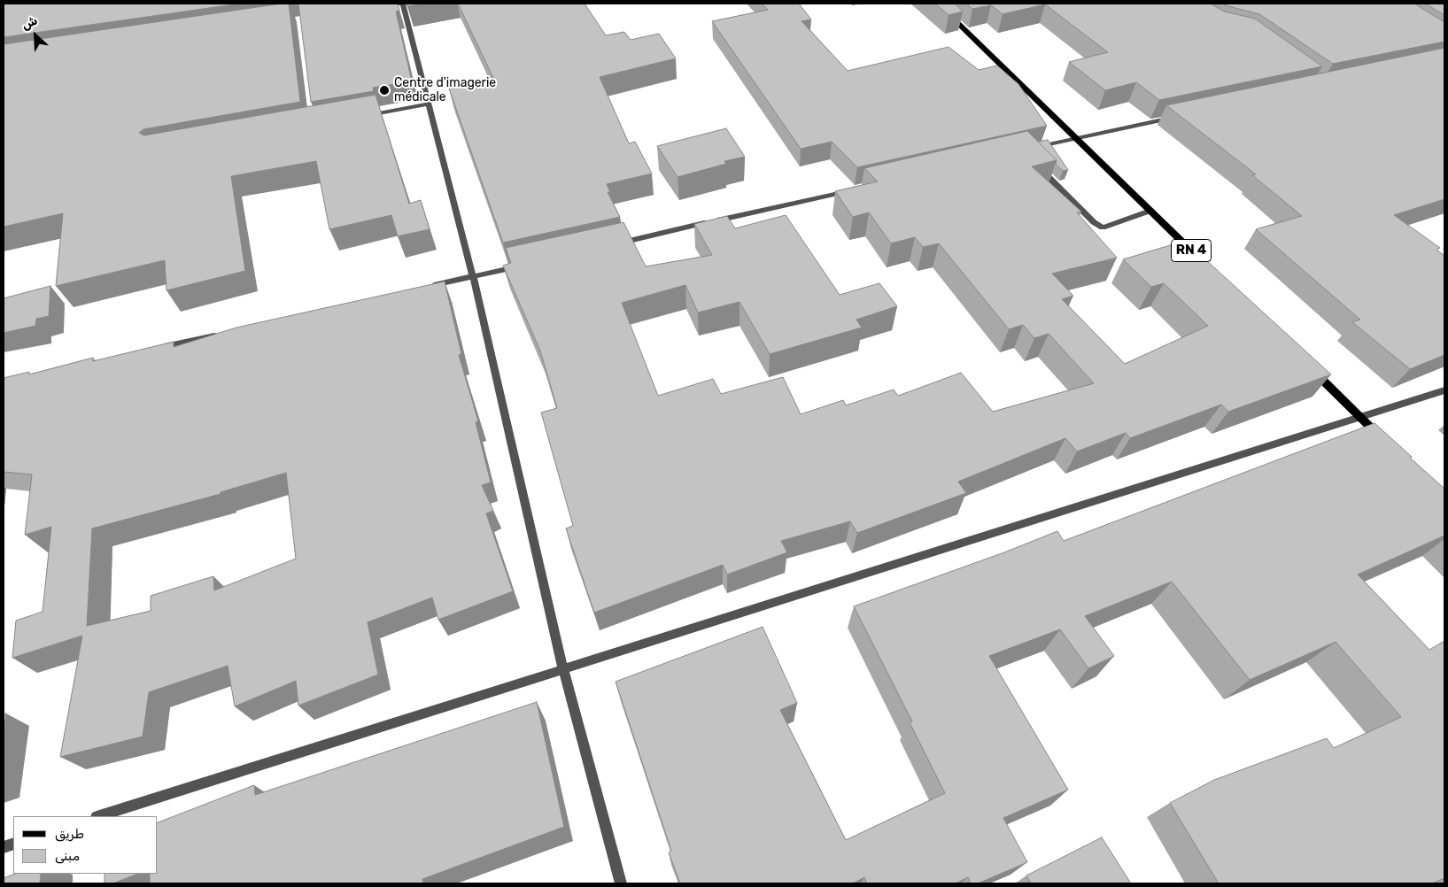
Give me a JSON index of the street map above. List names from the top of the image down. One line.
{"streets":{"main road":["RN 4"]},"places":["Centre d'imagerie médicale"],"legend":["طريق","مبنى"],"north":"top left"}
